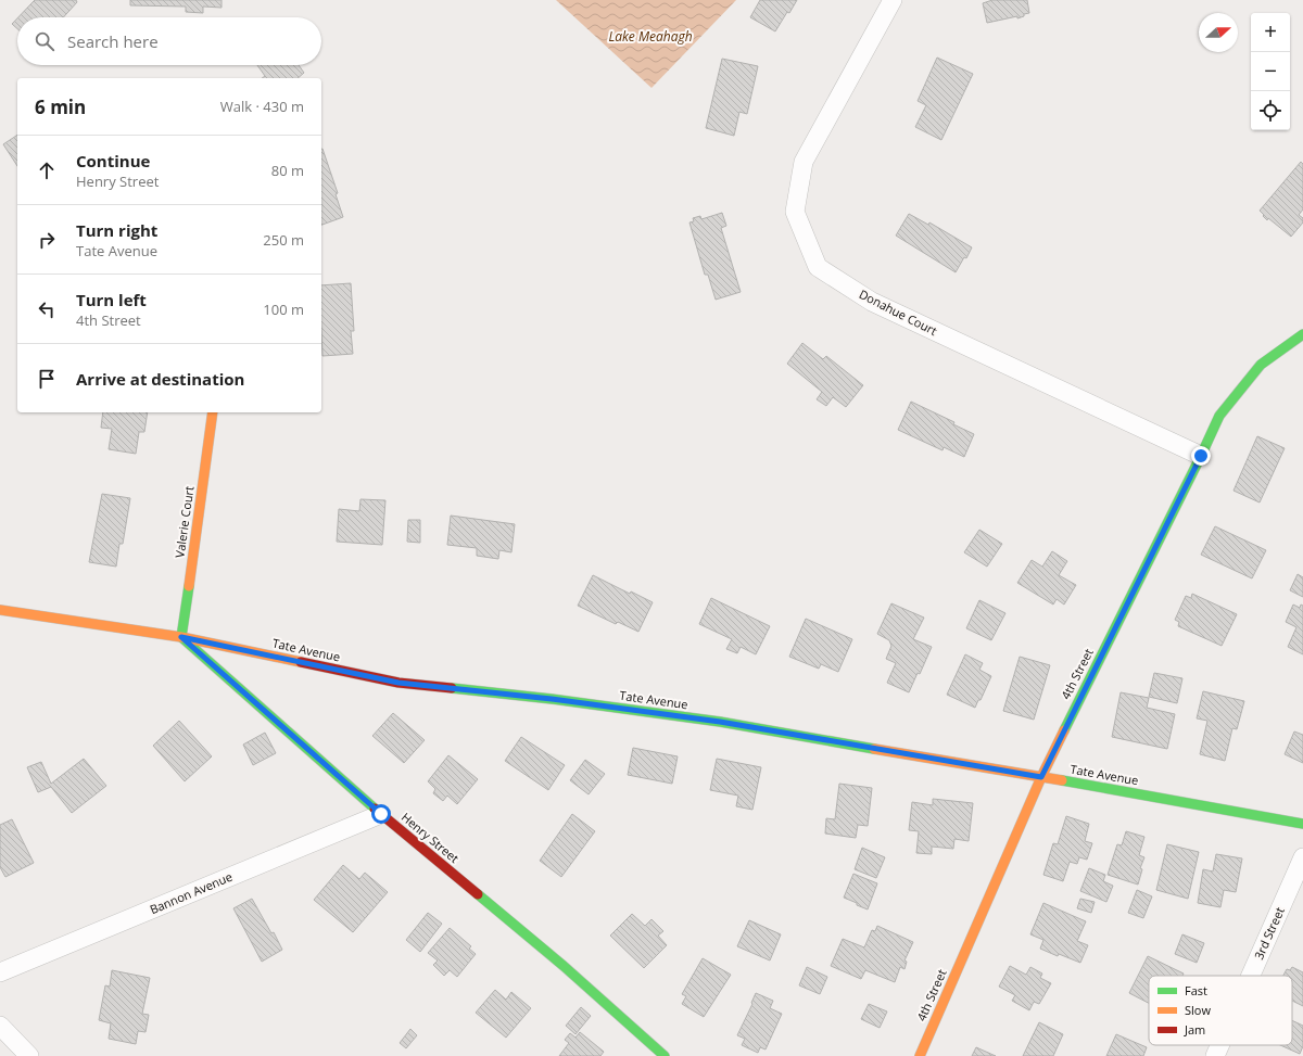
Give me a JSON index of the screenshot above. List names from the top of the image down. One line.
{"streets":{"street":["Donahue Court","Valerie Court","Tate Avenue","4th Street","Henry Street","Bannon Avenue","3rd Street"]},"crossings":[["Donahue Court","4th Street"],["Valerie Court","Tate Avenue"],["Valerie Court","Henry Street"],["Tate Avenue","4th Street"],["Tate Avenue","Henry Street"],["Henry Street","Bannon Avenue"]],"water":["Lake Meahagh"],"legend":["Fast","Slow","Jam"],"north":"right","page":{"map_buttons":["+","−"],"search":"Search here","heading":["6 min","Walk · 430 m"],"list":[["Continue","Henry Street","80 m"],["Turn right","Tate Avenue","250 m"],["Turn left","4th Street","100 m"],"Arrive at destination"]}}
